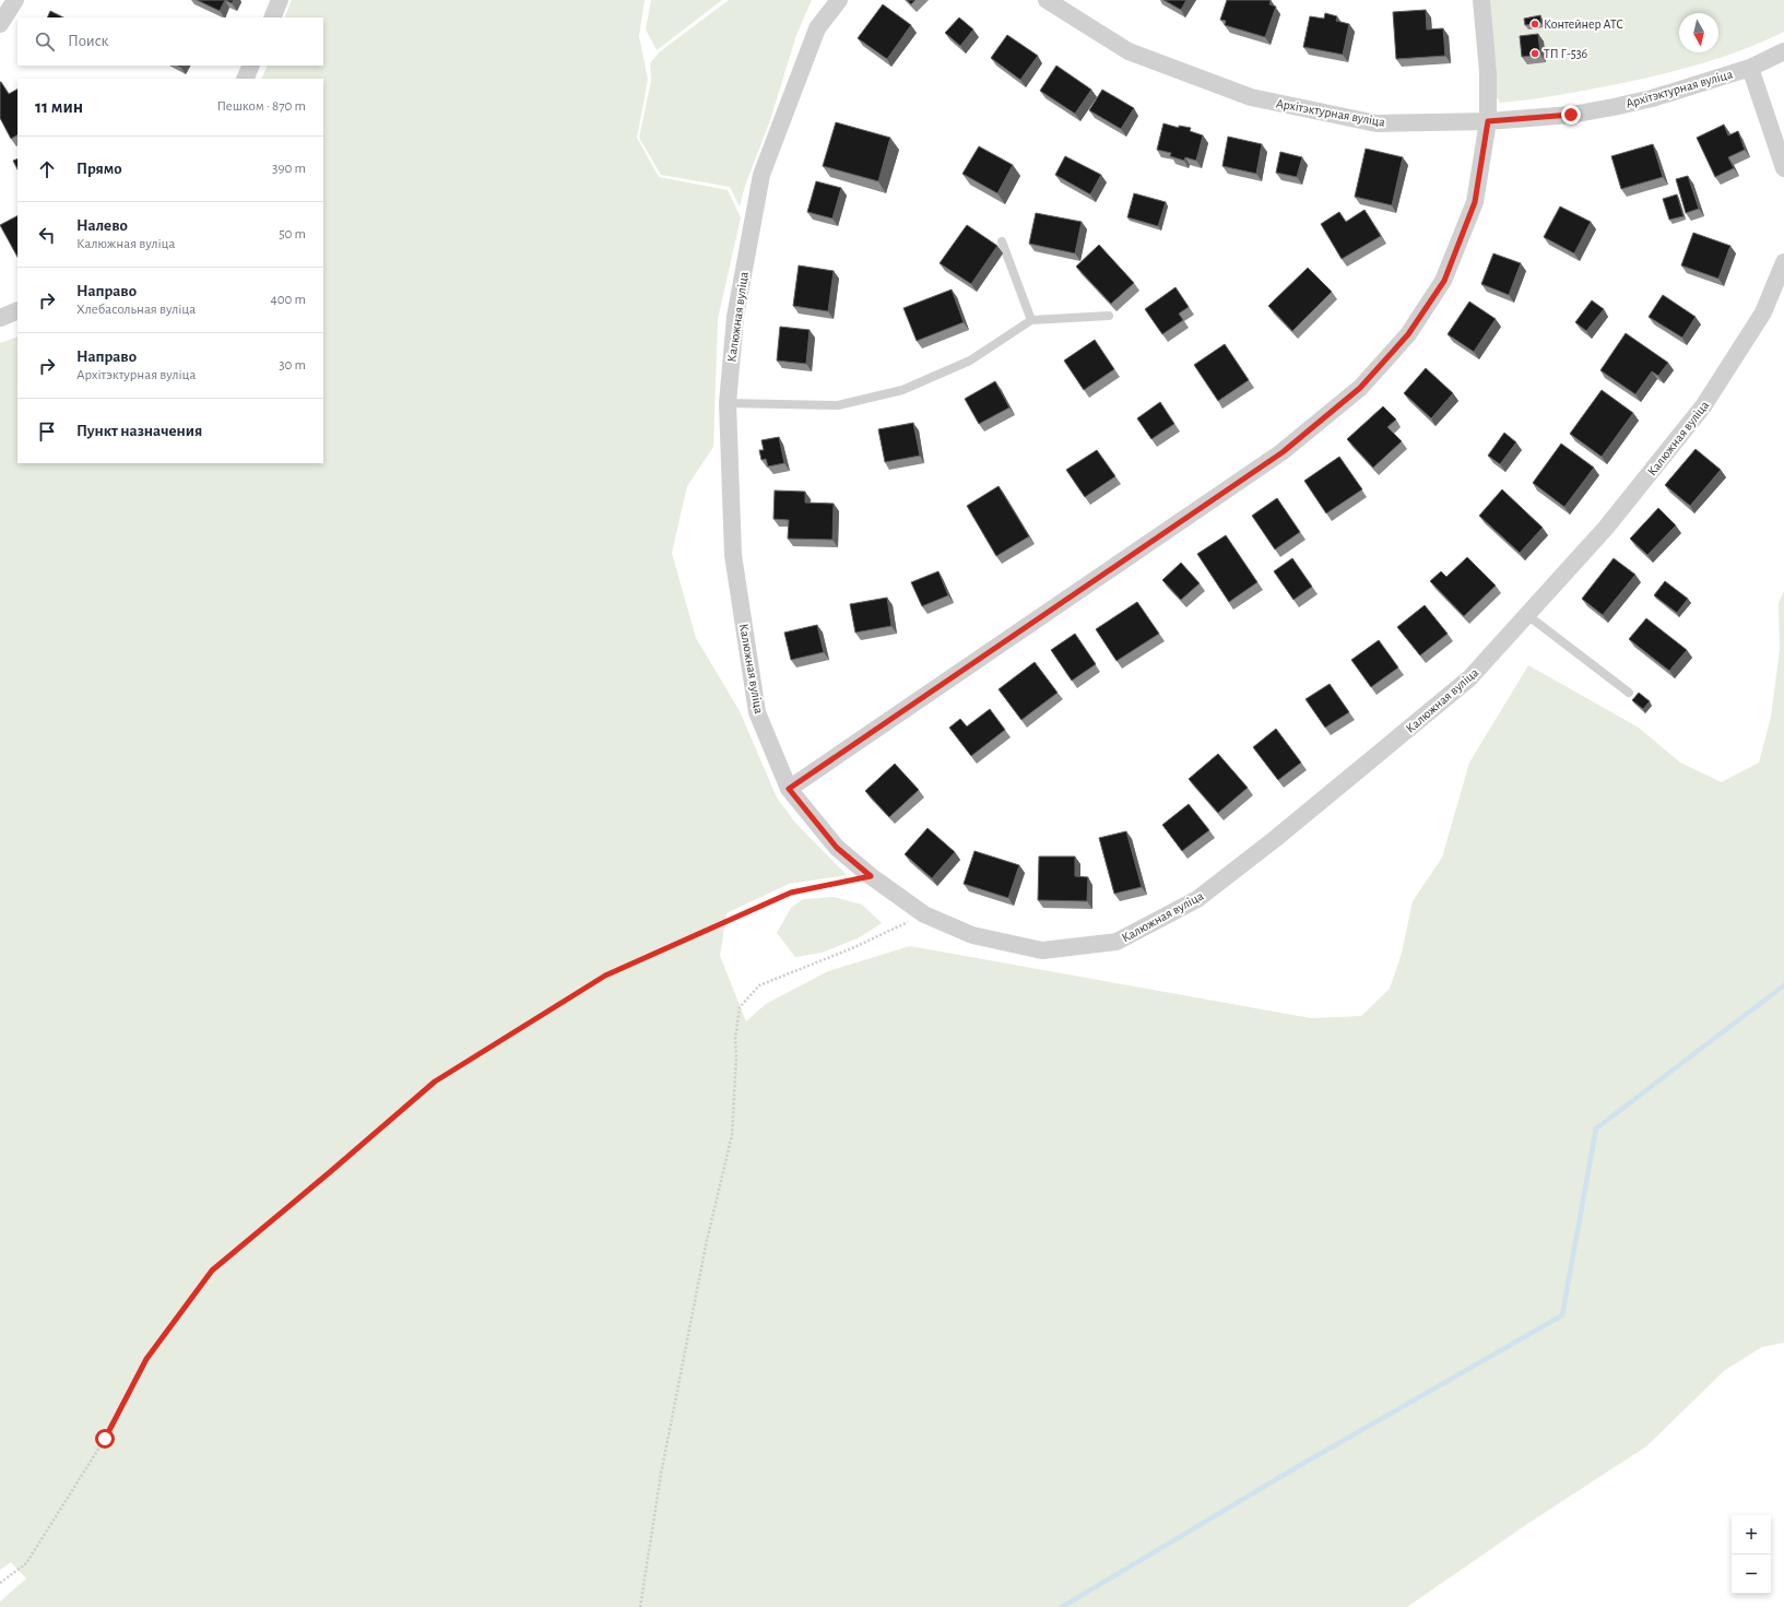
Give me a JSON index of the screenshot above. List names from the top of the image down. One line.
{"streets":{"street":["Архітэктурная вуліца","Калюжная вуліца"]},"places":["Контейнер АТС","ТП Г-536"],"north":"bottom","page":{"search":"Поиск","heading":["11 мин","Пешком · 870 m"],"list":[["Прямо","390 m"],["Налево","Калюжная вуліца","50 m"],["Направо","Хлебасольная вуліца","400 m"],["Направо","Архітэктурная вуліца","30 m"],"Пункт назначения"],"map_buttons":["+","−"]}}
